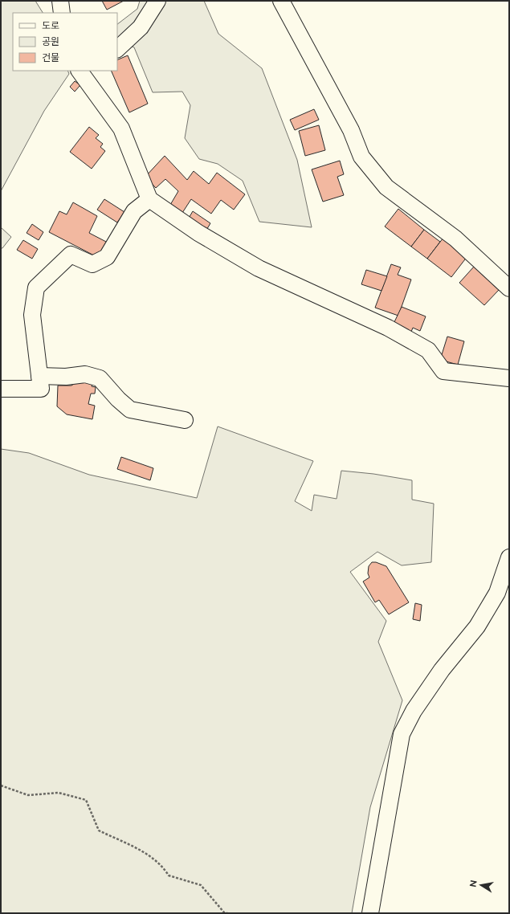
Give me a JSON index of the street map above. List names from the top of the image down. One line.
{"legend":["도로","공원","건물"],"north":"left"}
